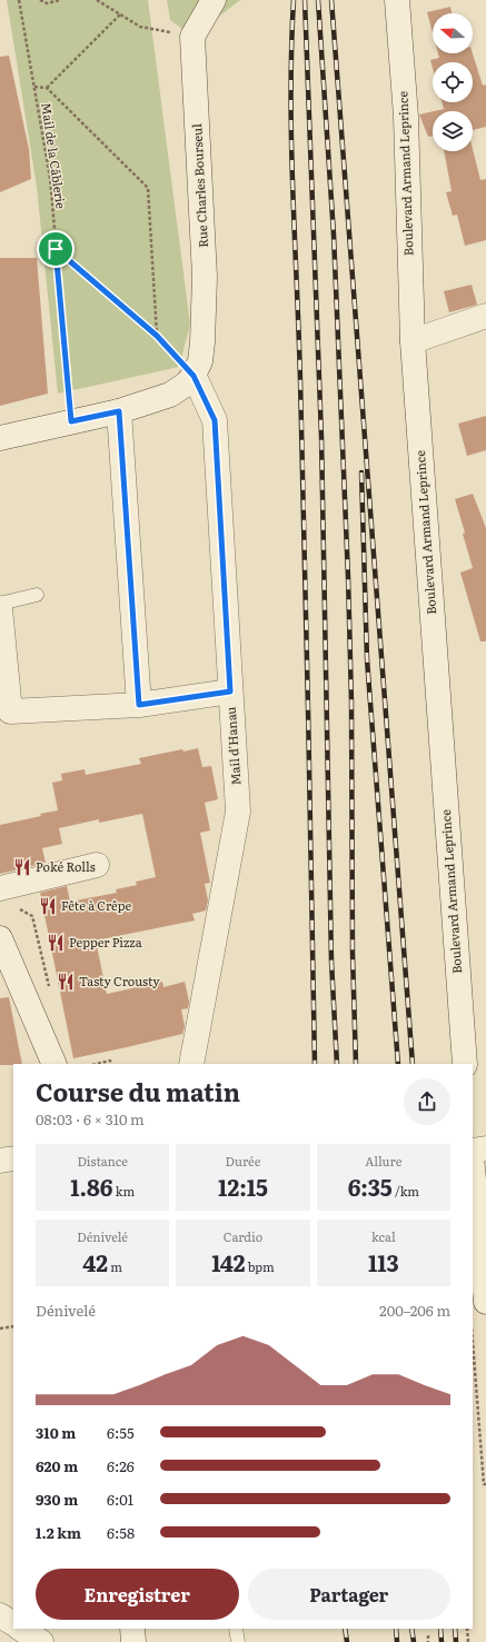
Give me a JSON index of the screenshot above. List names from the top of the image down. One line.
{"streets":{"street":["Boulevard Armand Leprince","Rue Charles Bourseul","Mail d'Hanau"],"path":["Mail de la Câblerie"]},"crossings":[["Rue Charles Bourseul","Mail d'Hanau"]],"places":{"restaurant":["Poké Rolls","Fête à Crêpe","Pepper Pizza","Tasty Crousty"]},"north":"left","page":{"heading":["Course du matin","08:03 · 6 × 310 m"],"stats":[["Distance","1.86 km"],["Durée","12:15"],["Allure","6:35 /km"],["Dénivelé","42 m"],["Cardio","142 bpm"],["kcal","113"]],"chart":["Dénivelé","200–206 m"],"list":[{"name":"310 m","note":"6:55"},{"name":"620 m","note":"6:26"},{"name":"930 m","note":"6:01"},{"name":"1.2 km","note":"6:58"}],"buttons":["Enregistrer","Partager"]}}
